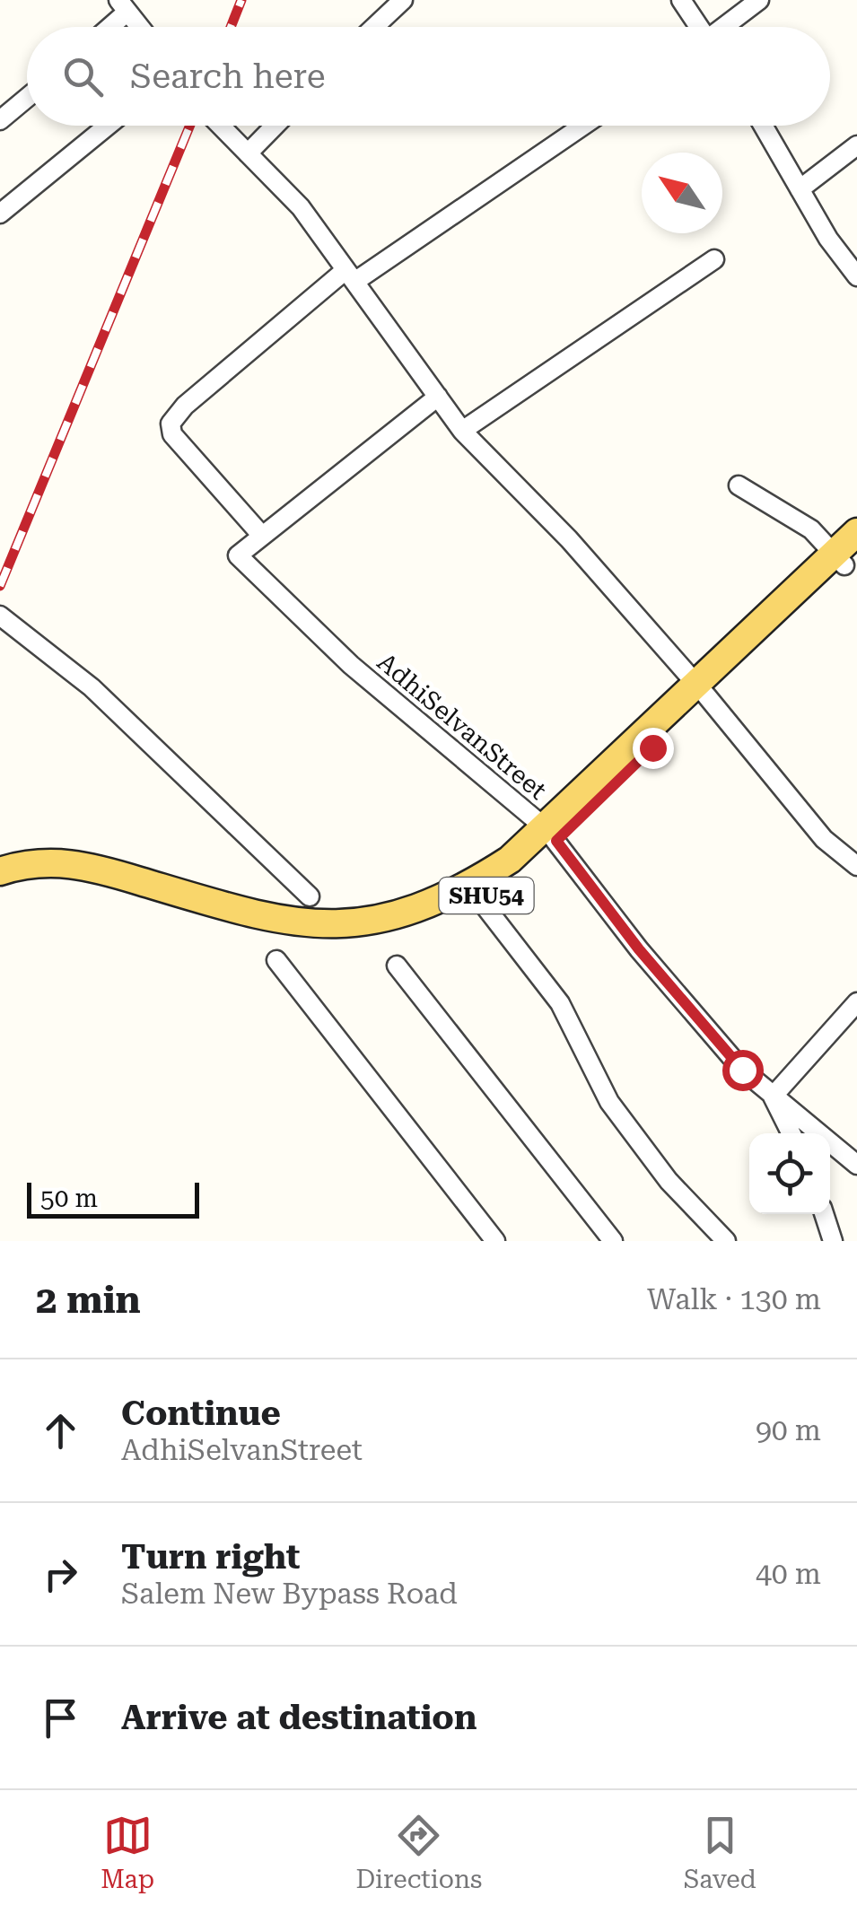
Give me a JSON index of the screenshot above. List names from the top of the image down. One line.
{"streets":{"main road":["SHU54"],"street":["AdhiSelvanStreet"]},"crossings":[["AdhiSelvanStreet","SHU54"]],"scale_bar":"50 m","north":"top left","page":{"search":"Search here","scale":"50 m","heading":["2 min","Walk · 130 m"],"list":[["Continue","AdhiSelvanStreet","90 m"],["Turn right","Salem New Bypass Road","40 m"],"Arrive at destination"],"nav":["Map","Directions","Saved"]}}
